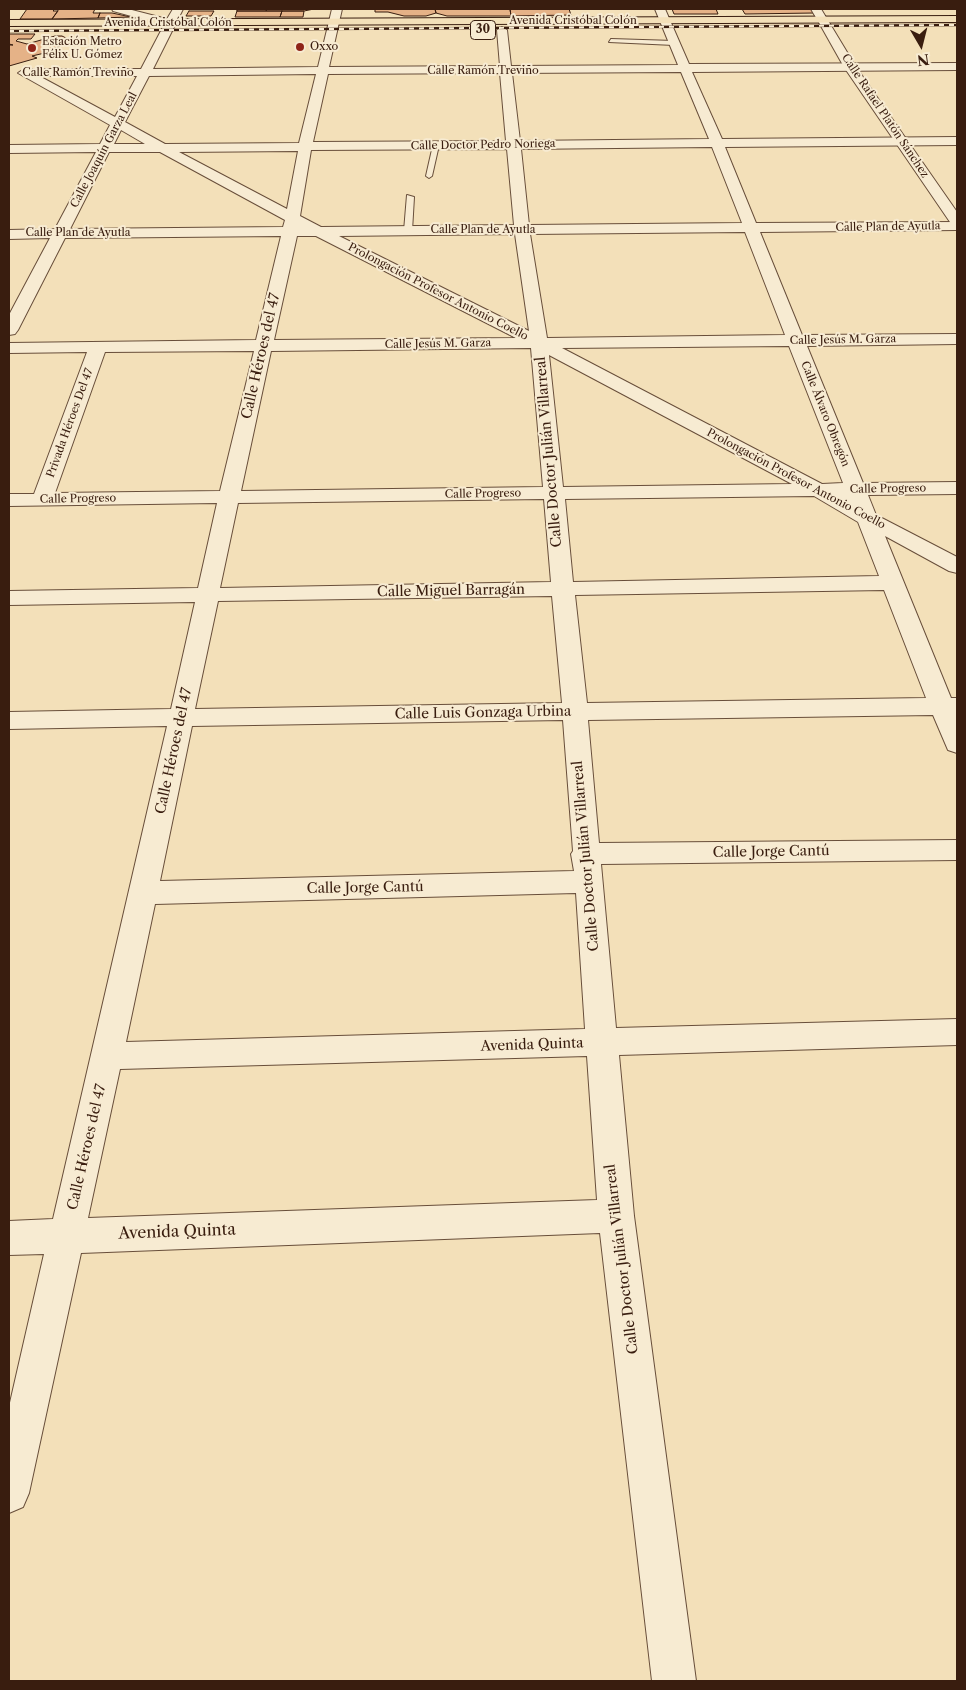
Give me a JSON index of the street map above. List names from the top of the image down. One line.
{"streets":{"main road":["Avenida Cristóbal Colón","30"],"street":["Calle Ramón Treviño","Calle Rafael Platón Sánchez","Calle Doctor Pedro Noriega","Calle Joaquín Garza Leal","Calle Plan de Ayutla","Prolongación Profesor Antonio Coello","Calle Jesús M. Garza","Calle Héroes del 47","Calle Álvaro Obregón","Privada Héroes Del 47","Calle Doctor Julián Villarreal","Calle Progreso","Calle Miguel Barragán","Calle Luis Gonzaga Urbina","Calle Jorge Cantú","Avenida Quinta"]},"crossings":[["Avenida Cristóbal Colón","Calle Rafael Platón Sánchez"],["Avenida Cristóbal Colón","Calle Joaquín Garza Leal"],["Avenida Cristóbal Colón","Calle Héroes del 47"],["Avenida Cristóbal Colón","Calle Álvaro Obregón"],["Avenida Cristóbal Colón","Calle Doctor Julián Villarreal"],["Calle Ramón Treviño","Calle Rafael Platón Sánchez"],["Calle Ramón Treviño","Calle Joaquín Garza Leal"],["Calle Ramón Treviño","Prolongación Profesor Antonio Coello"],["Calle Ramón Treviño","Calle Héroes del 47"],["Calle Ramón Treviño","Calle Álvaro Obregón"],["Calle Ramón Treviño","Calle Doctor Julián Villarreal"],["Calle Rafael Platón Sánchez","Calle Doctor Pedro Noriega"],["Calle Doctor Pedro Noriega","Calle Joaquín Garza Leal"],["Calle Doctor Pedro Noriega","Prolongación Profesor Antonio Coello"],["Calle Doctor Pedro Noriega","Calle Héroes del 47"],["Calle Doctor Pedro Noriega","Calle Álvaro Obregón"],["Calle Doctor Pedro Noriega","Calle Doctor Julián Villarreal"],["Calle Joaquín Garza Leal","Calle Plan de Ayutla"],["Calle Joaquín Garza Leal","Prolongación Profesor Antonio Coello"],["Calle Plan de Ayutla","Prolongación Profesor Antonio Coello"],["Calle Plan de Ayutla","Calle Héroes del 47"],["Calle Plan de Ayutla","Calle Álvaro Obregón"],["Calle Plan de Ayutla","Calle Doctor Julián Villarreal"],["Prolongación Profesor Antonio Coello","Calle Jesús M. Garza"],["Prolongación Profesor Antonio Coello","Calle Héroes del 47"],["Prolongación Profesor Antonio Coello","Calle Álvaro Obregón"],["Prolongación Profesor Antonio Coello","Calle Doctor Julián Villarreal"],["Prolongación Profesor Antonio Coello","Calle Progreso"],["Calle Jesús M. Garza","Calle Héroes del 47"],["Calle Jesús M. Garza","Calle Álvaro Obregón"],["Calle Jesús M. Garza","Privada Héroes Del 47"],["Calle Jesús M. Garza","Calle Doctor Julián Villarreal"],["Calle Héroes del 47","Calle Progreso"],["Calle Héroes del 47","Calle Miguel Barragán"],["Calle Héroes del 47","Calle Luis Gonzaga Urbina"],["Calle Héroes del 47","Calle Jorge Cantú"],["Calle Héroes del 47","Avenida Quinta"],["Calle Álvaro Obregón","Calle Progreso"],["Calle Álvaro Obregón","Calle Miguel Barragán"],["Calle Álvaro Obregón","Calle Luis Gonzaga Urbina"],["Privada Héroes Del 47","Calle Progreso"],["Calle Doctor Julián Villarreal","Calle Progreso"],["Calle Doctor Julián Villarreal","Calle Miguel Barragán"],["Calle Doctor Julián Villarreal","Calle Luis Gonzaga Urbina"],["Calle Doctor Julián Villarreal","Calle Jorge Cantú"],["Calle Doctor Julián Villarreal","Avenida Quinta"]],"places":["Oxxo","Estación Metro Félix U. Gómez"],"north":"bottom"}
